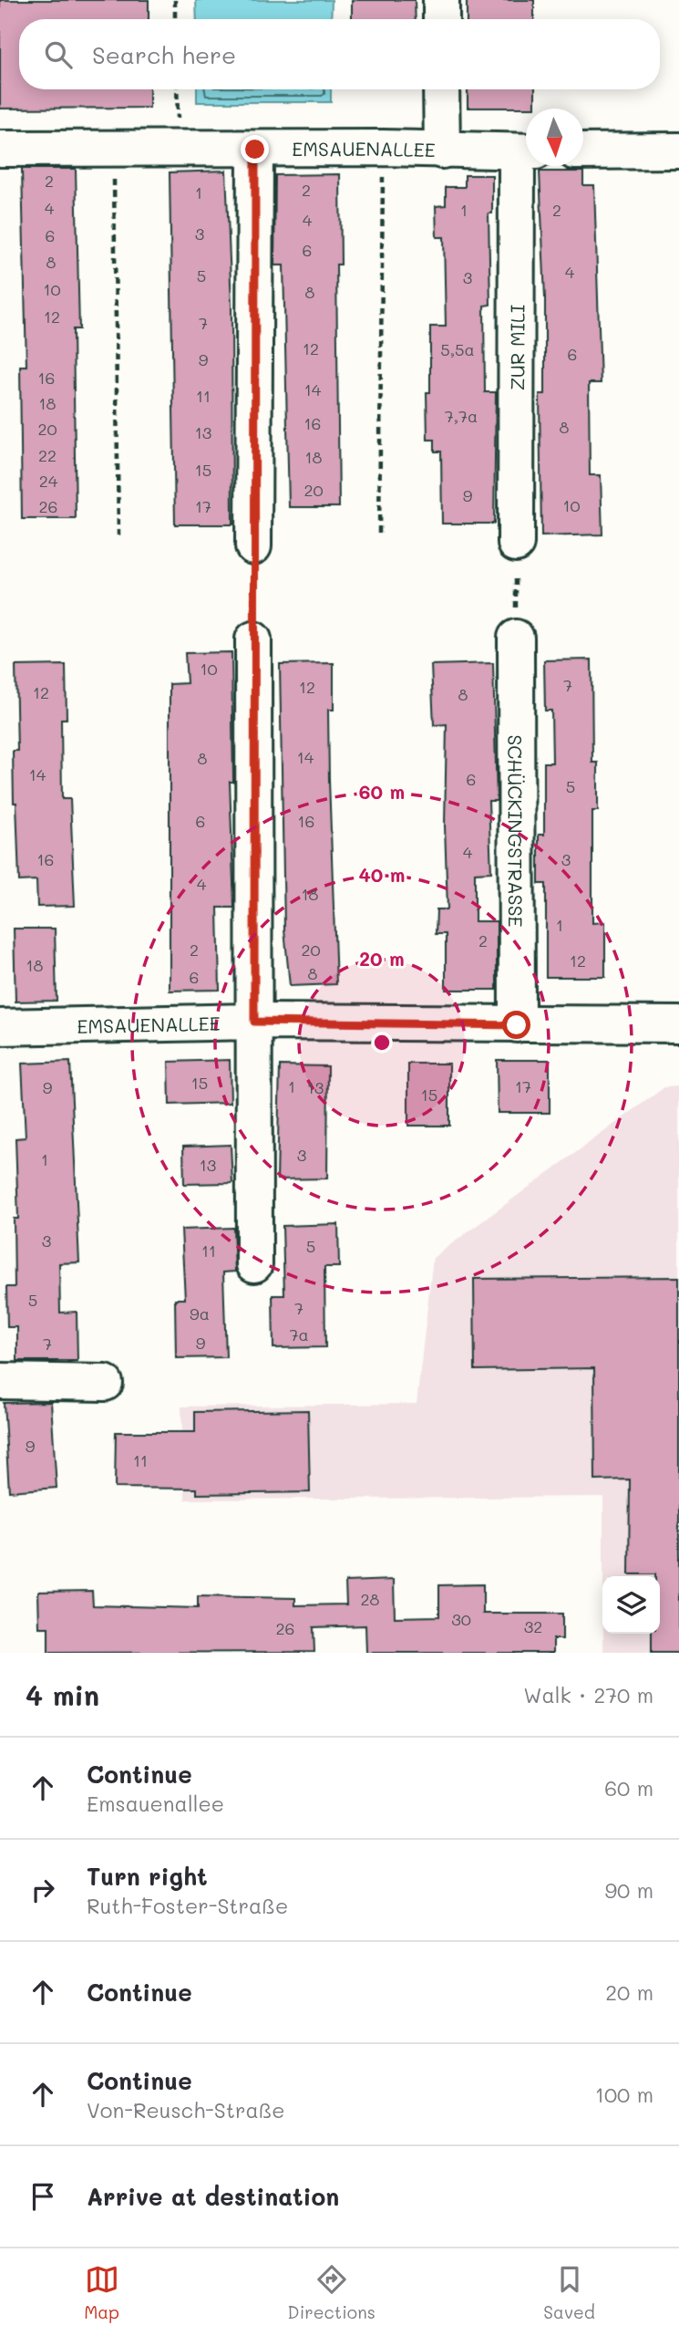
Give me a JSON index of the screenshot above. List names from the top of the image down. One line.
{"streets":{"street":["EMSAUENALLEE","ZUR MILI","SCHÜCKINGSTRASSE"]},"crossings":[["EMSAUENALLEE","ZUR MILI"],["EMSAUENALLEE","SCHÜCKINGSTRASSE"]],"house_numbers":["2","2","1","4","1","2","4","3","6","6","8","4","5","3","10","8","12","7","12","5,5a","6","9","16","14","11","18","7,7a","16","8","20","13","22","18","15","24","20","9","10","26","17","10","7","12","12","8","14","8","14","6","5","6","16","4","16","3","4","18","1","2","2","20","12","18","8","6","15","1","17","9","13","15","3","1","13","3","5","11","5","7","9a","7a","9","7","9","11","28","30","32","26"],"north":"bottom","page":{"search":"Search here","heading":["4 min","Walk · 270 m"],"list":[["Continue","Emsauenallee","60 m"],["Turn right","Ruth-Foster-Straße","90 m"],["Continue","20 m"],["Continue","Von-Reusch-Straße","100 m"],"Arrive at destination"],"nav":["Map","Directions","Saved"]},"rings":["60 m","40 m","20 m"]}
